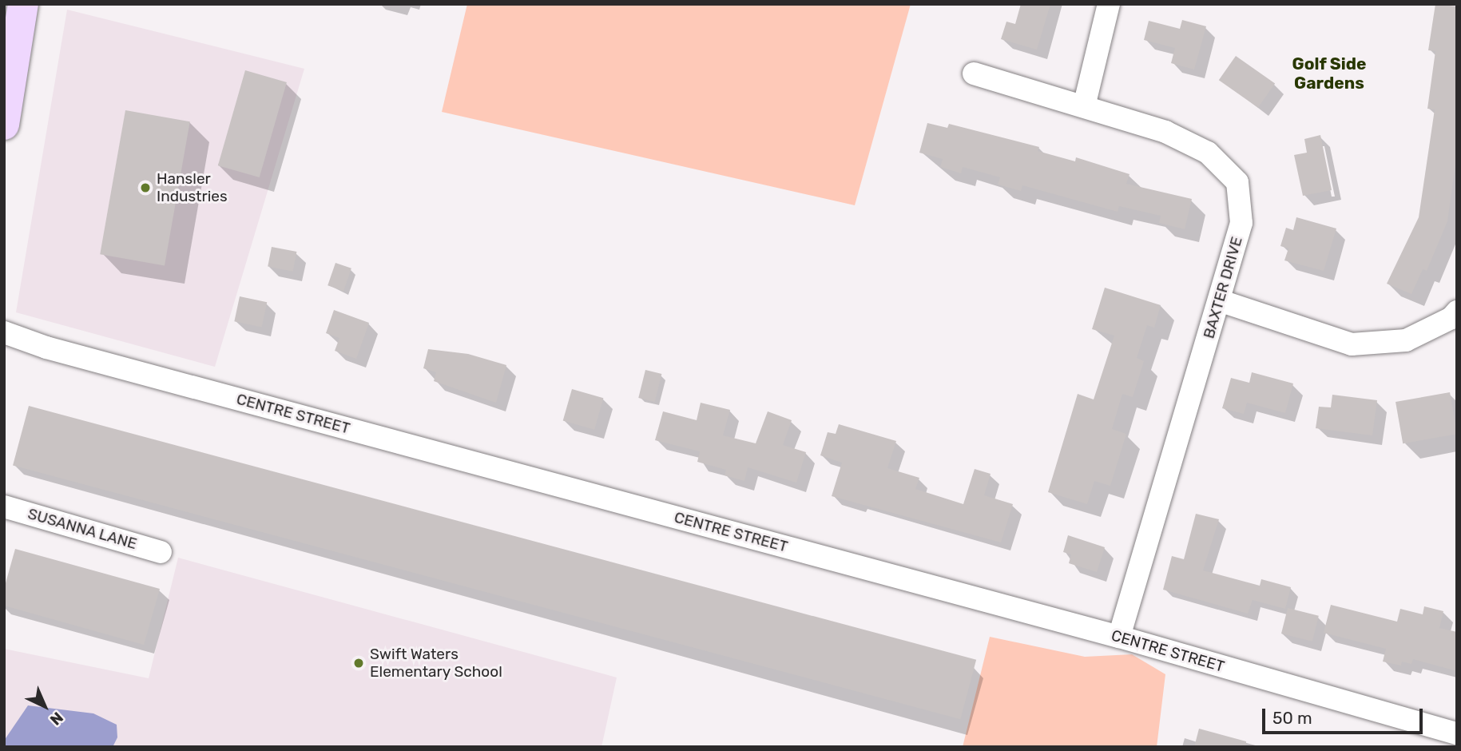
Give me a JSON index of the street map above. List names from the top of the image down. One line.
{"streets":{"street":["BAXTER DRIVE","CENTRE STREET","SUSANNA LANE"]},"crossings":[["BAXTER DRIVE","CENTRE STREET"]],"districts":["Golf Side Gardens"],"places":["Hansler Industries","Swift Waters Elementary School"],"scale_bar":"50 m","north":"bottom right"}
